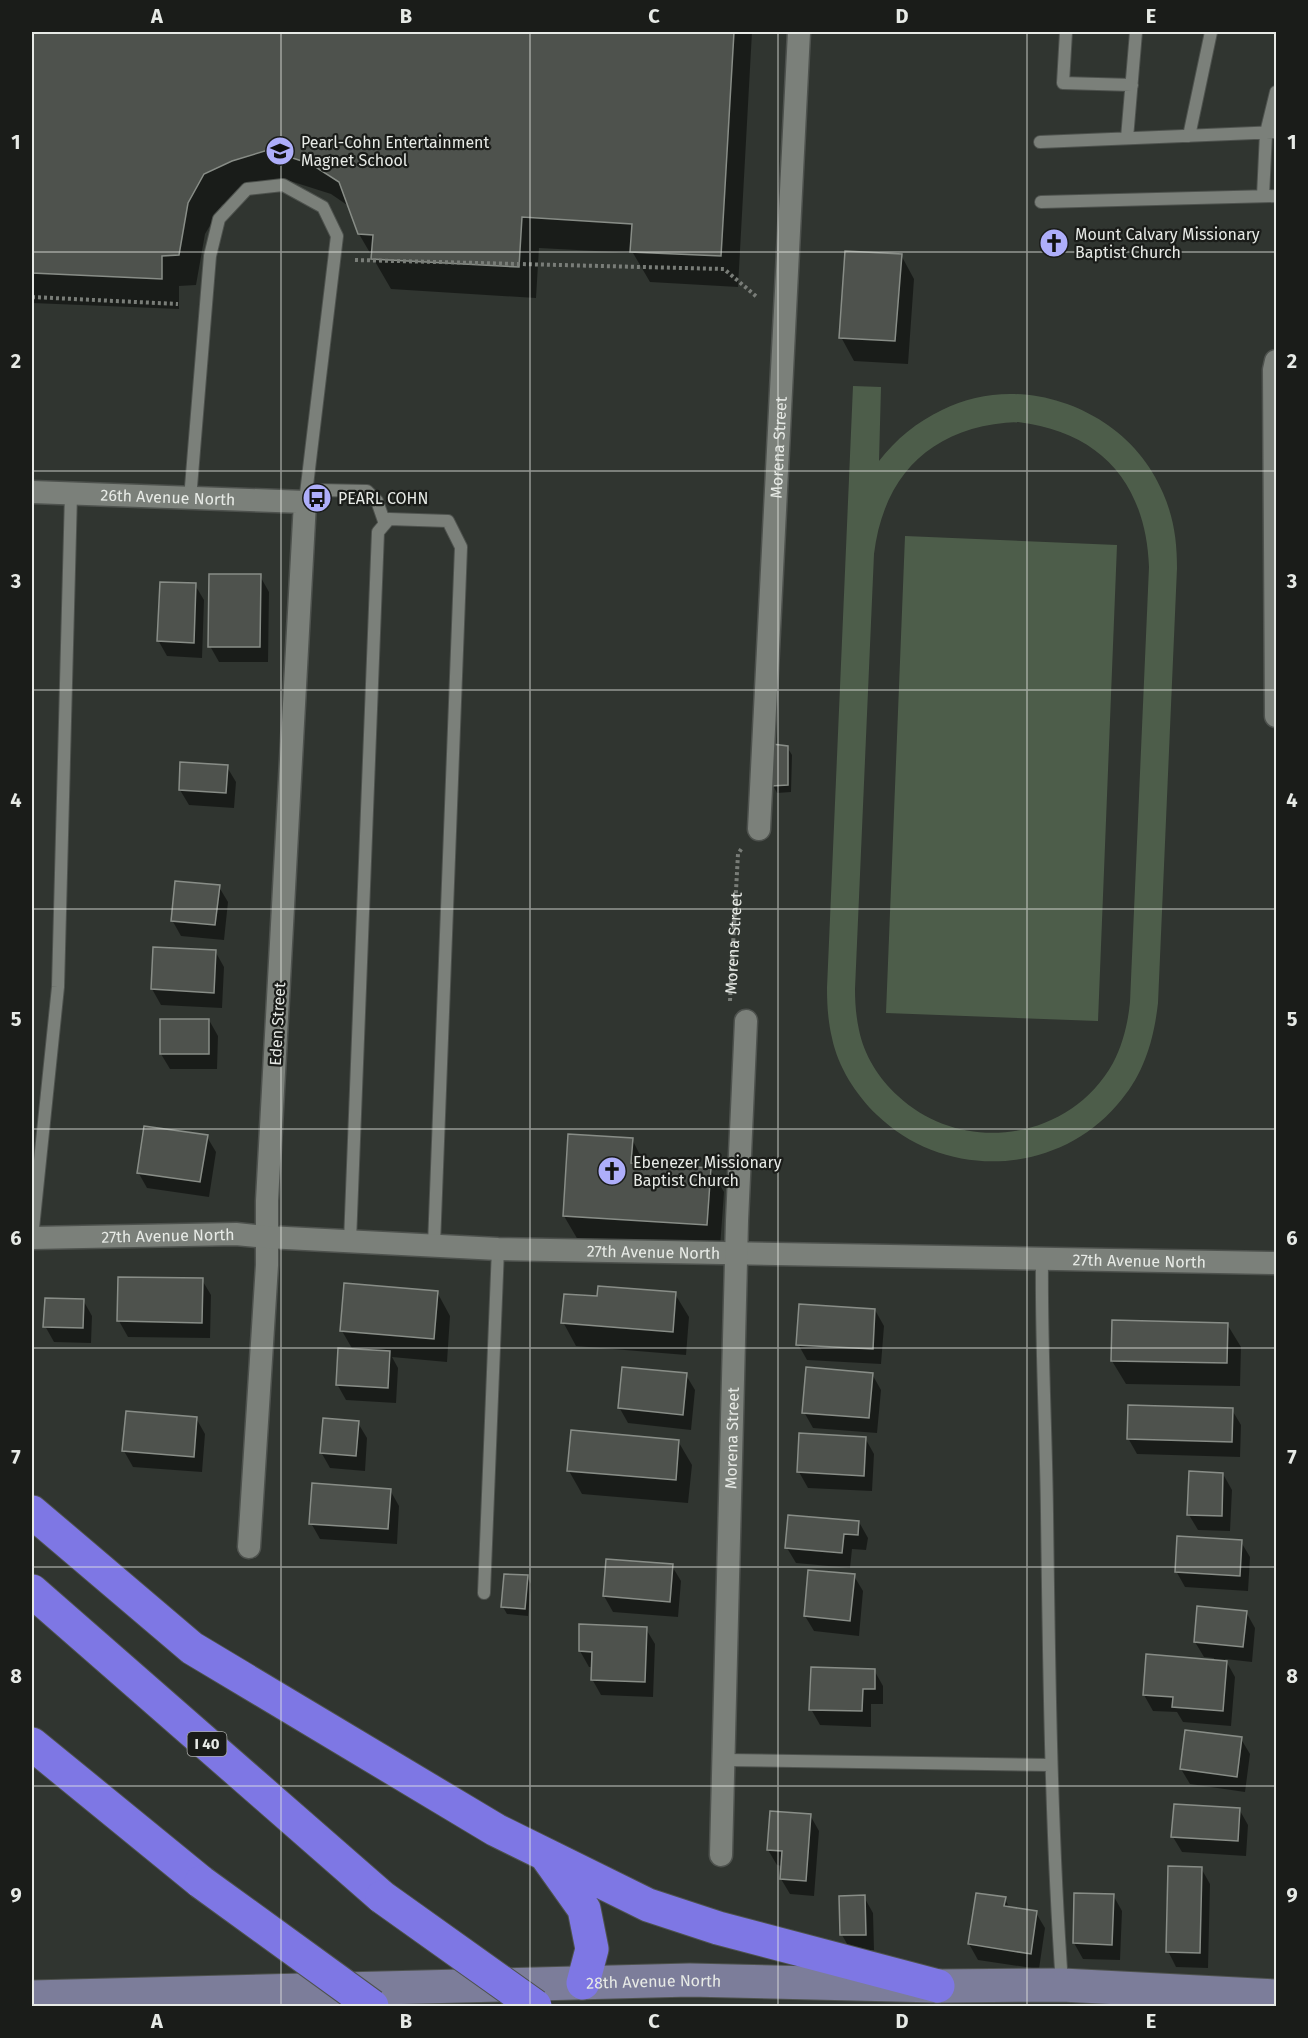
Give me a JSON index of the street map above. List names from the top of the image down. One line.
{"streets":{"highway":["I 40"],"main road":["28th Avenue North"],"street":["Morena Street","26th Avenue North","Eden Street","27th Avenue North"]},"crossings":[["Morena Street","27th Avenue North"],["26th Avenue North","Eden Street"],["Eden Street","27th Avenue North"]],"places":{"school or university":["Pearl-Cohn Entertainment Magnet School"],"church":["Mount Calvary Missionary Baptist Church","Ebenezer Missionary Baptist Church"],"bus stop":["PEARL COHN"]},"grid":{"columns":["A","B","C","D","E"],"rows":["1","2","3","4","5","6","7","8","9"]}}
